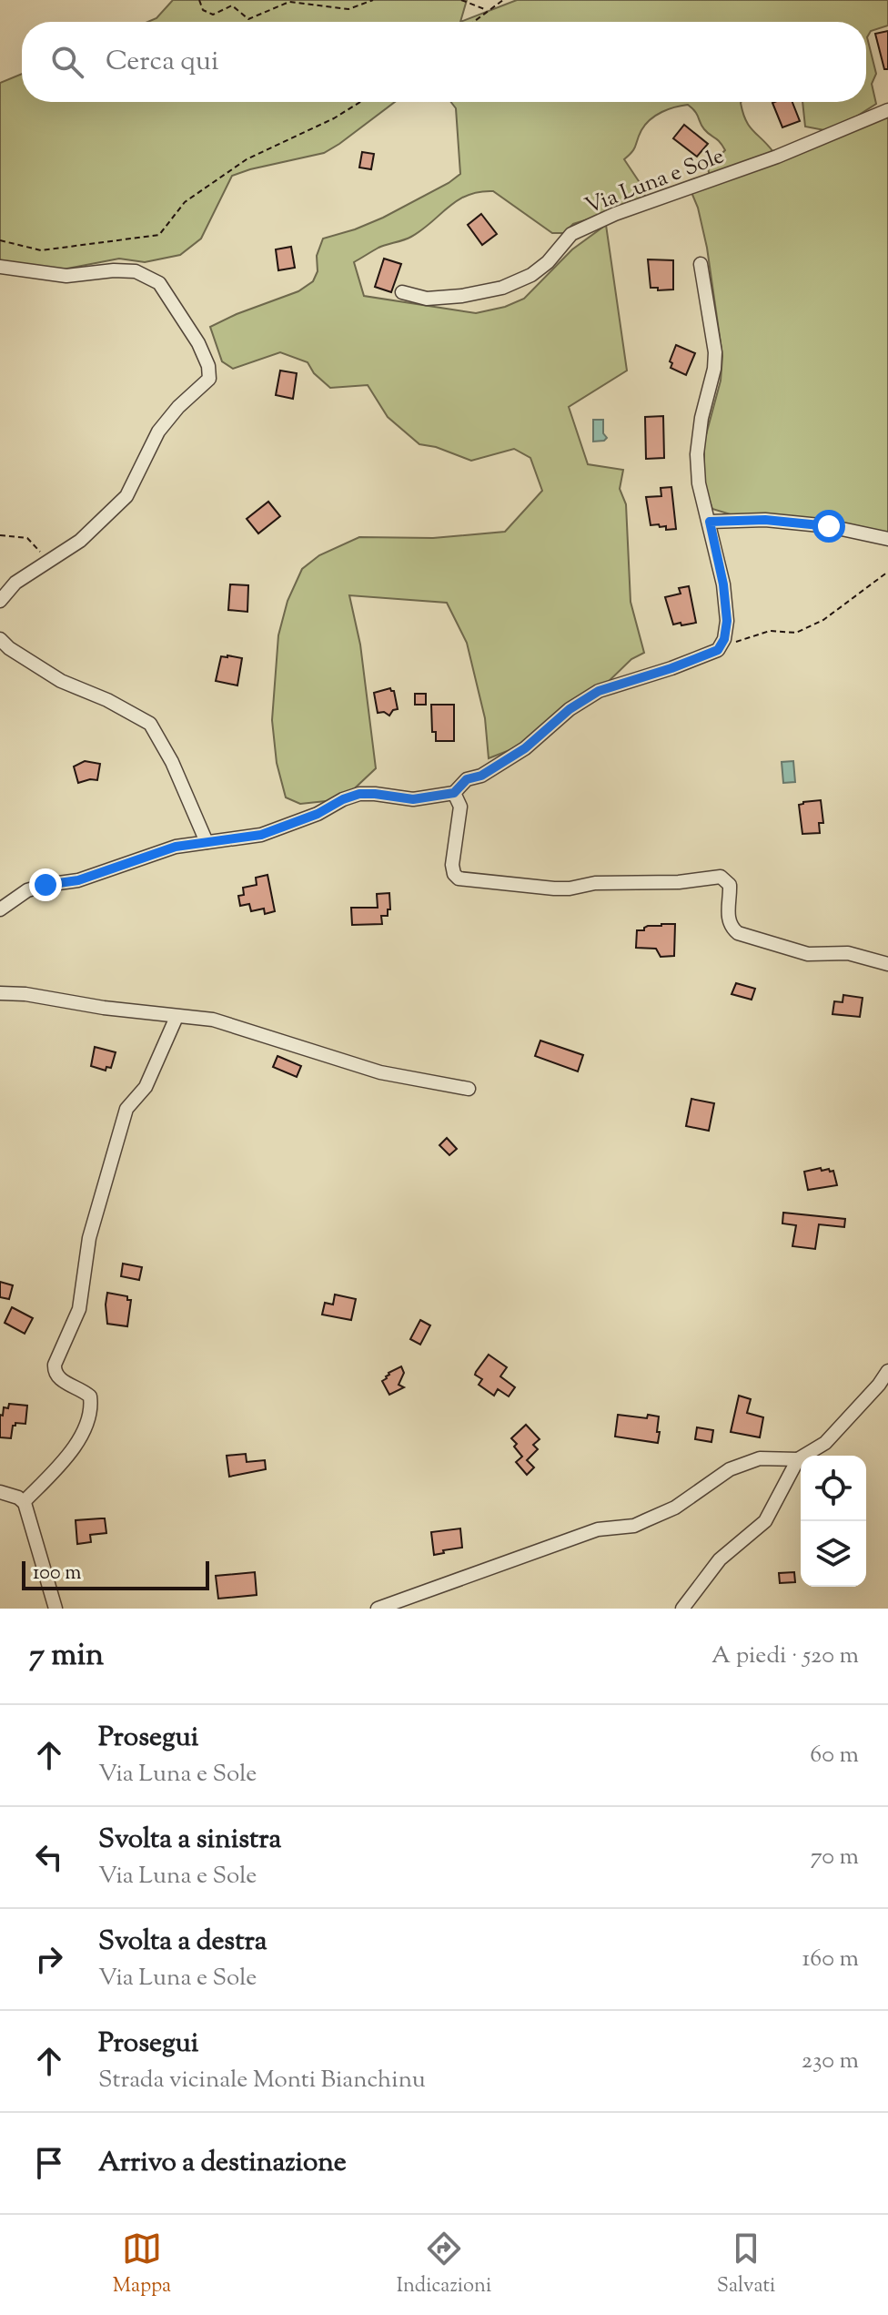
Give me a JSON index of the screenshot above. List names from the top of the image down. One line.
{"streets":{"street":["Via Luna e Sole"]},"scale_bar":"100 m","page":{"search":"Cerca qui","scale":"100 m","heading":["7 min","A piedi · 520 m"],"list":[["Prosegui","Via Luna e Sole","60 m"],["Svolta a sinistra","Via Luna e Sole","70 m"],["Svolta a destra","Via Luna e Sole","160 m"],["Prosegui","Strada vicinale Monti Bianchinu","230 m"],"Arrivo a destinazione"],"nav":["Mappa","Indicazioni","Salvati"]}}
